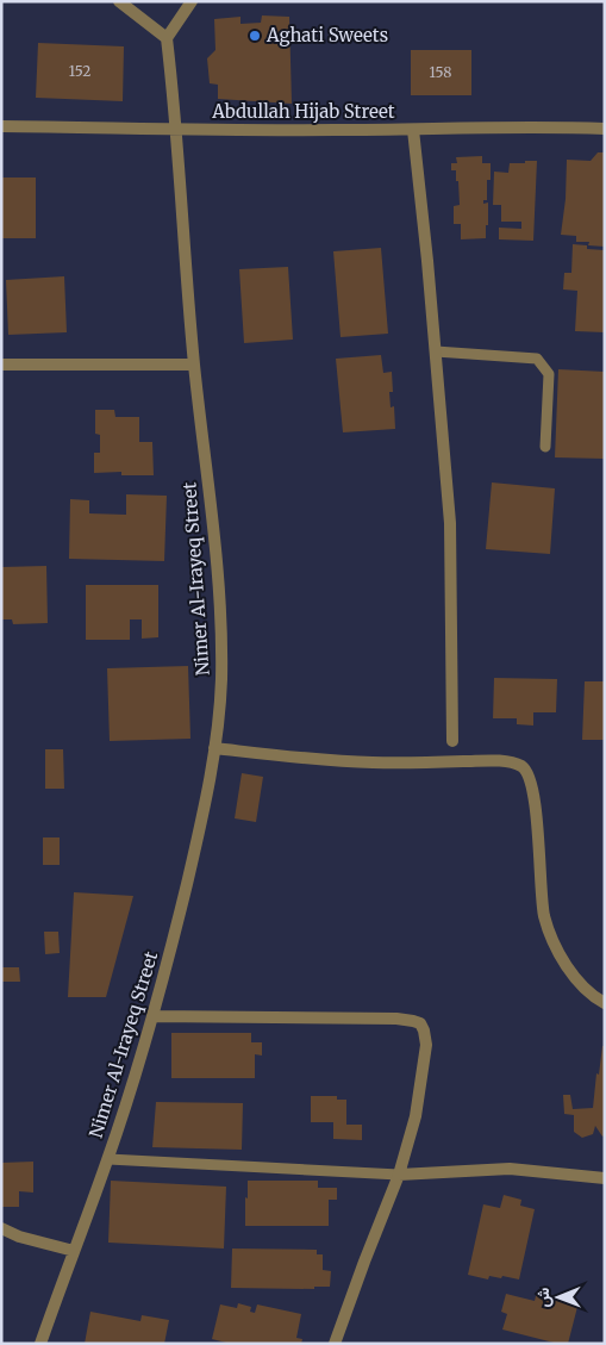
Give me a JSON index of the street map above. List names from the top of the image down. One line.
{"streets":{"street":["Abdullah Hijab Street","Nimer Al-Irayeq Street"]},"crossings":[["Abdullah Hijab Street","Nimer Al-Irayeq Street"]],"places":["Aghati Sweets"],"house_numbers":["152","158"],"north":"left"}
